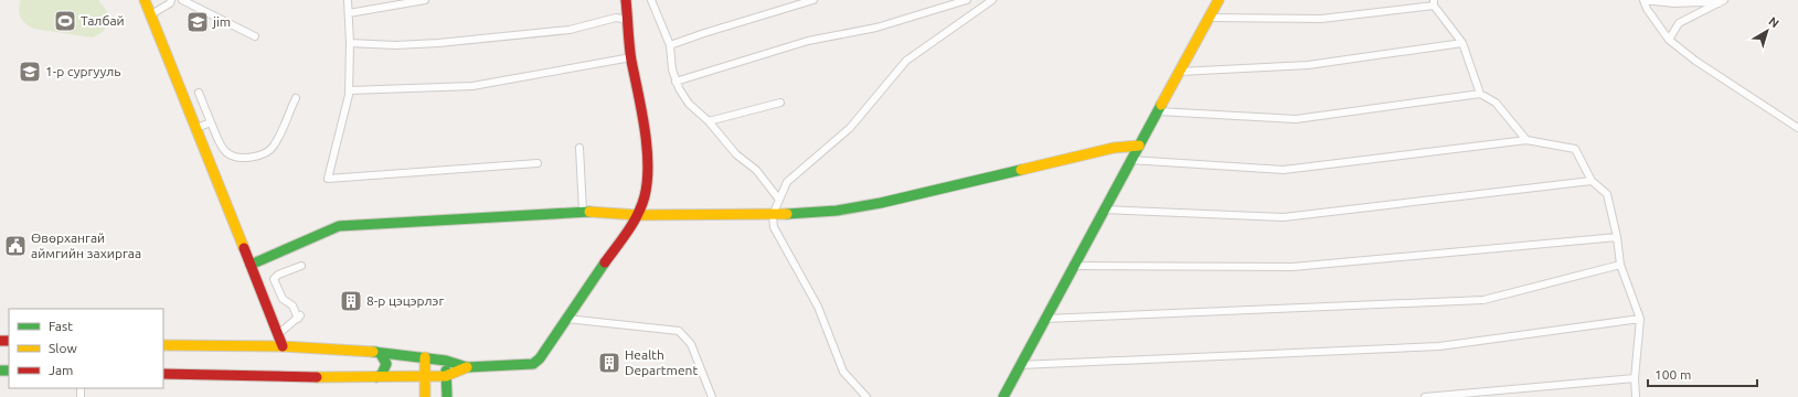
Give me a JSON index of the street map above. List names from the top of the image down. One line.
{"places":{"sports":["Талбай"],"school or university":["jim","1-р сургууль"],"public building":["Өвөрхангай аймгийн захиргаа"],"building":["8-р цэцэрлэг","Health Department"]},"legend":["Fast","Slow","Jam"],"scale_bar":"100 m","north":"top right"}
